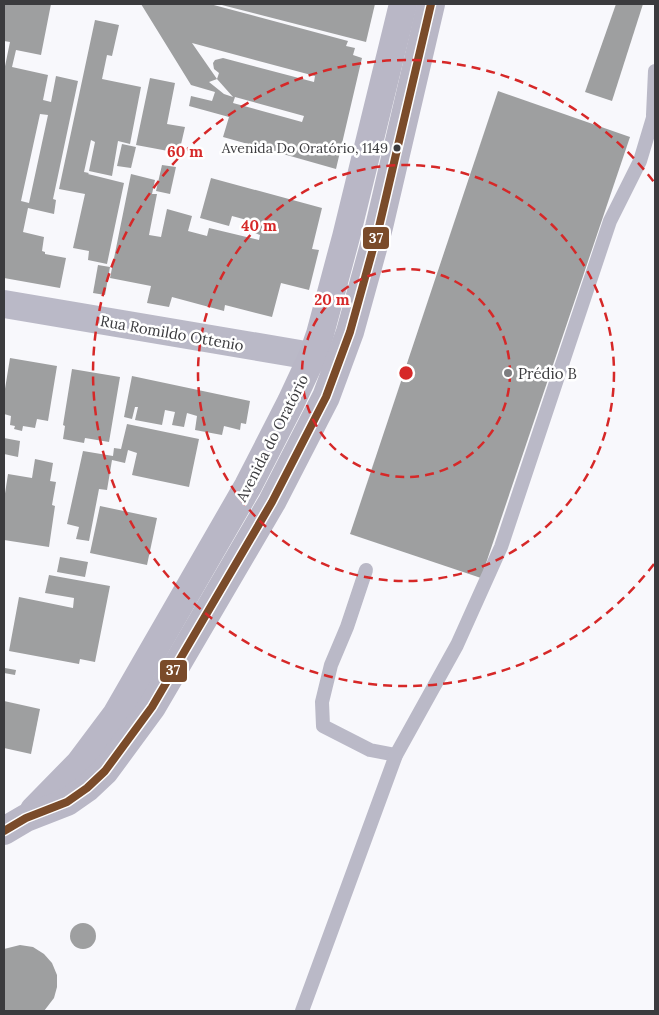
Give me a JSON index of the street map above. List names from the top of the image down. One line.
{"streets":{"main road":["Avenida do Oratório"],"street":["Rua Romildo Ottenio"]},"crossings":[["Rua Romildo Ottenio","Avenida do Oratório"]],"places":["Avenida Do Oratório, 1149","Prédio B"],"lines":["transit line 37"],"rings":["60 m","40 m","20 m"]}
